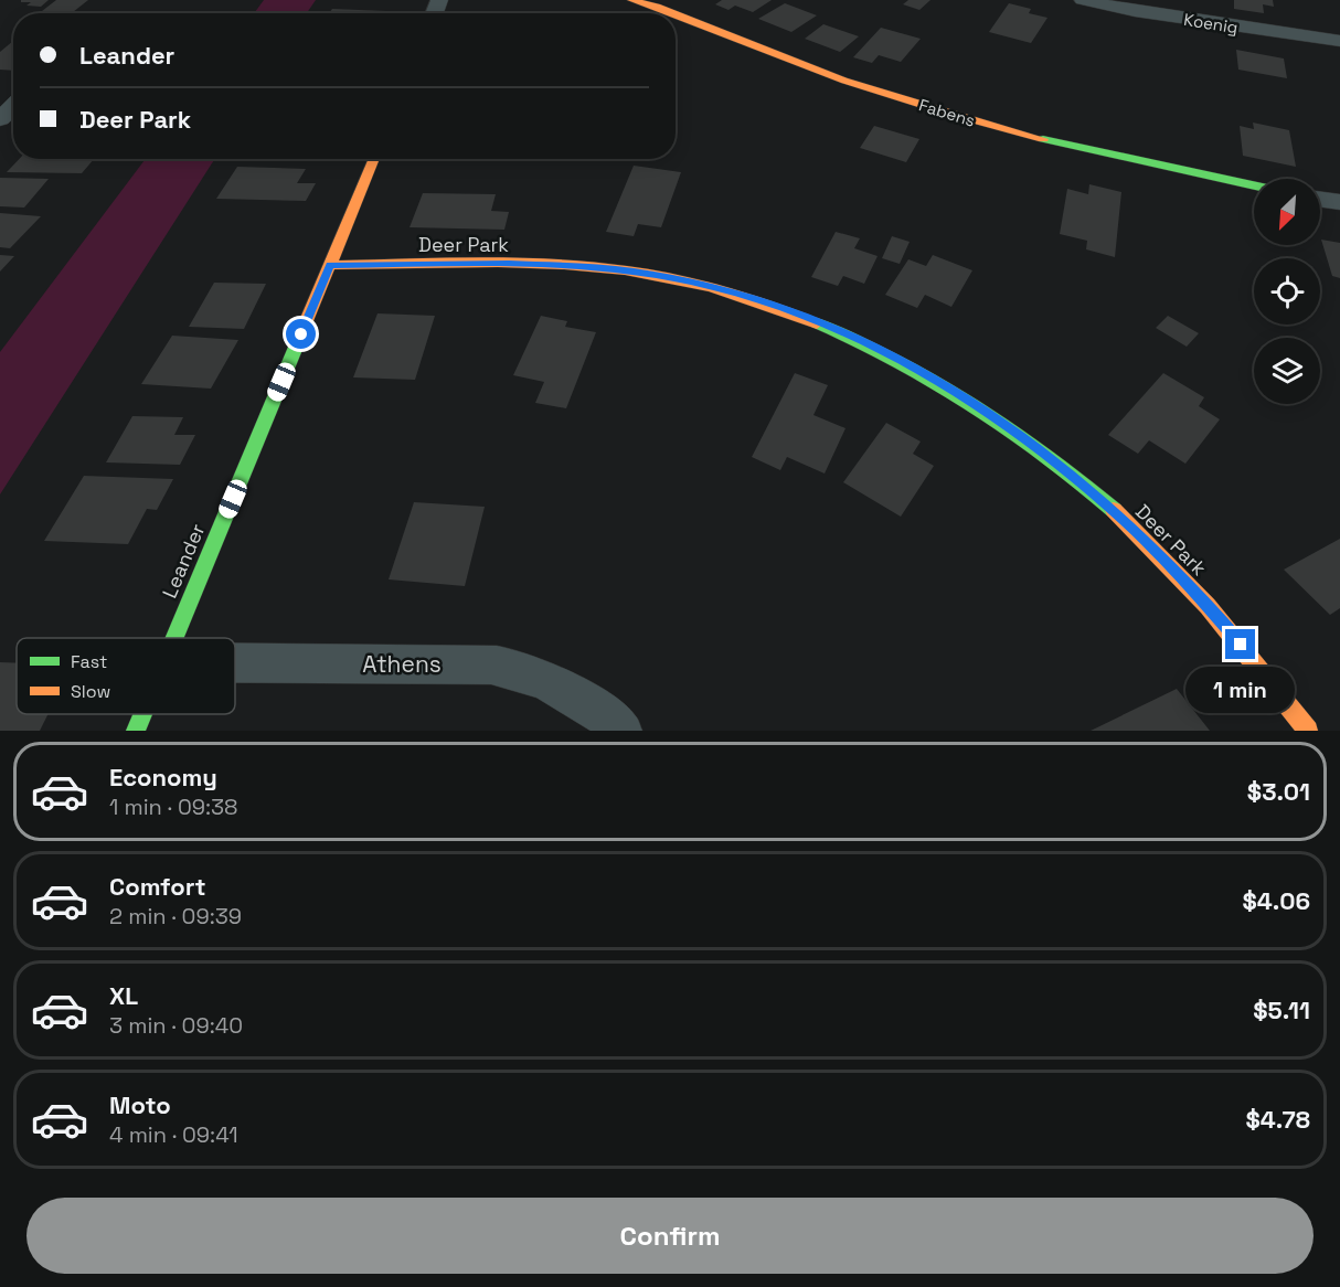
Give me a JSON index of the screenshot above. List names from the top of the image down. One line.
{"streets":{"street":["Koenig","Fabens","Deer Park","Leander","Athens"]},"crossings":[["Deer Park","Leander"]],"legend":["Fast","Slow"],"north":"bottom left","page":{"banner":["Leander","Deer Park"],"bubble":"1 min","list":[{"name":"Economy","note":"1 min · 09:38","value":"$3.01"},{"name":"Comfort","note":"2 min · 09:39","value":"$4.06"},{"name":"XL","note":"3 min · 09:40","value":"$5.11"},{"name":"Moto","note":"4 min · 09:41","value":"$4.78"}],"buttons":"Confirm"}}
